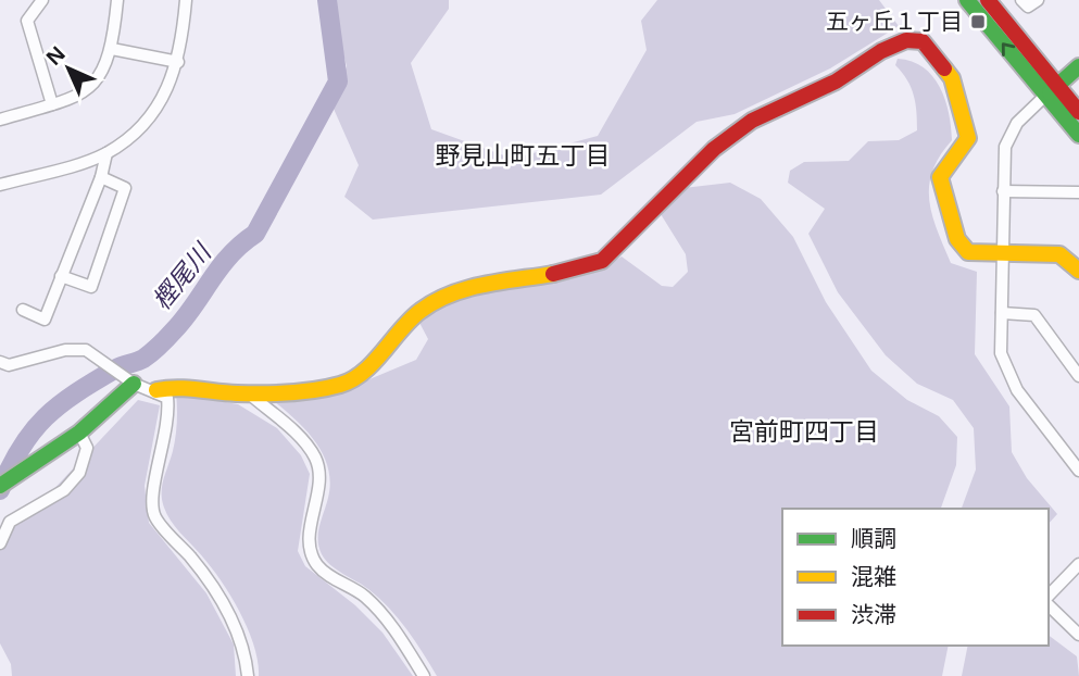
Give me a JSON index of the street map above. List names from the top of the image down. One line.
{"districts":["野見山町五丁目","宮前町四丁目"],"water":["樫尾川"],"places":{"transit":["五ヶ丘１丁目"]},"legend":["順調","混雑","渋滞"],"north":"top left"}
